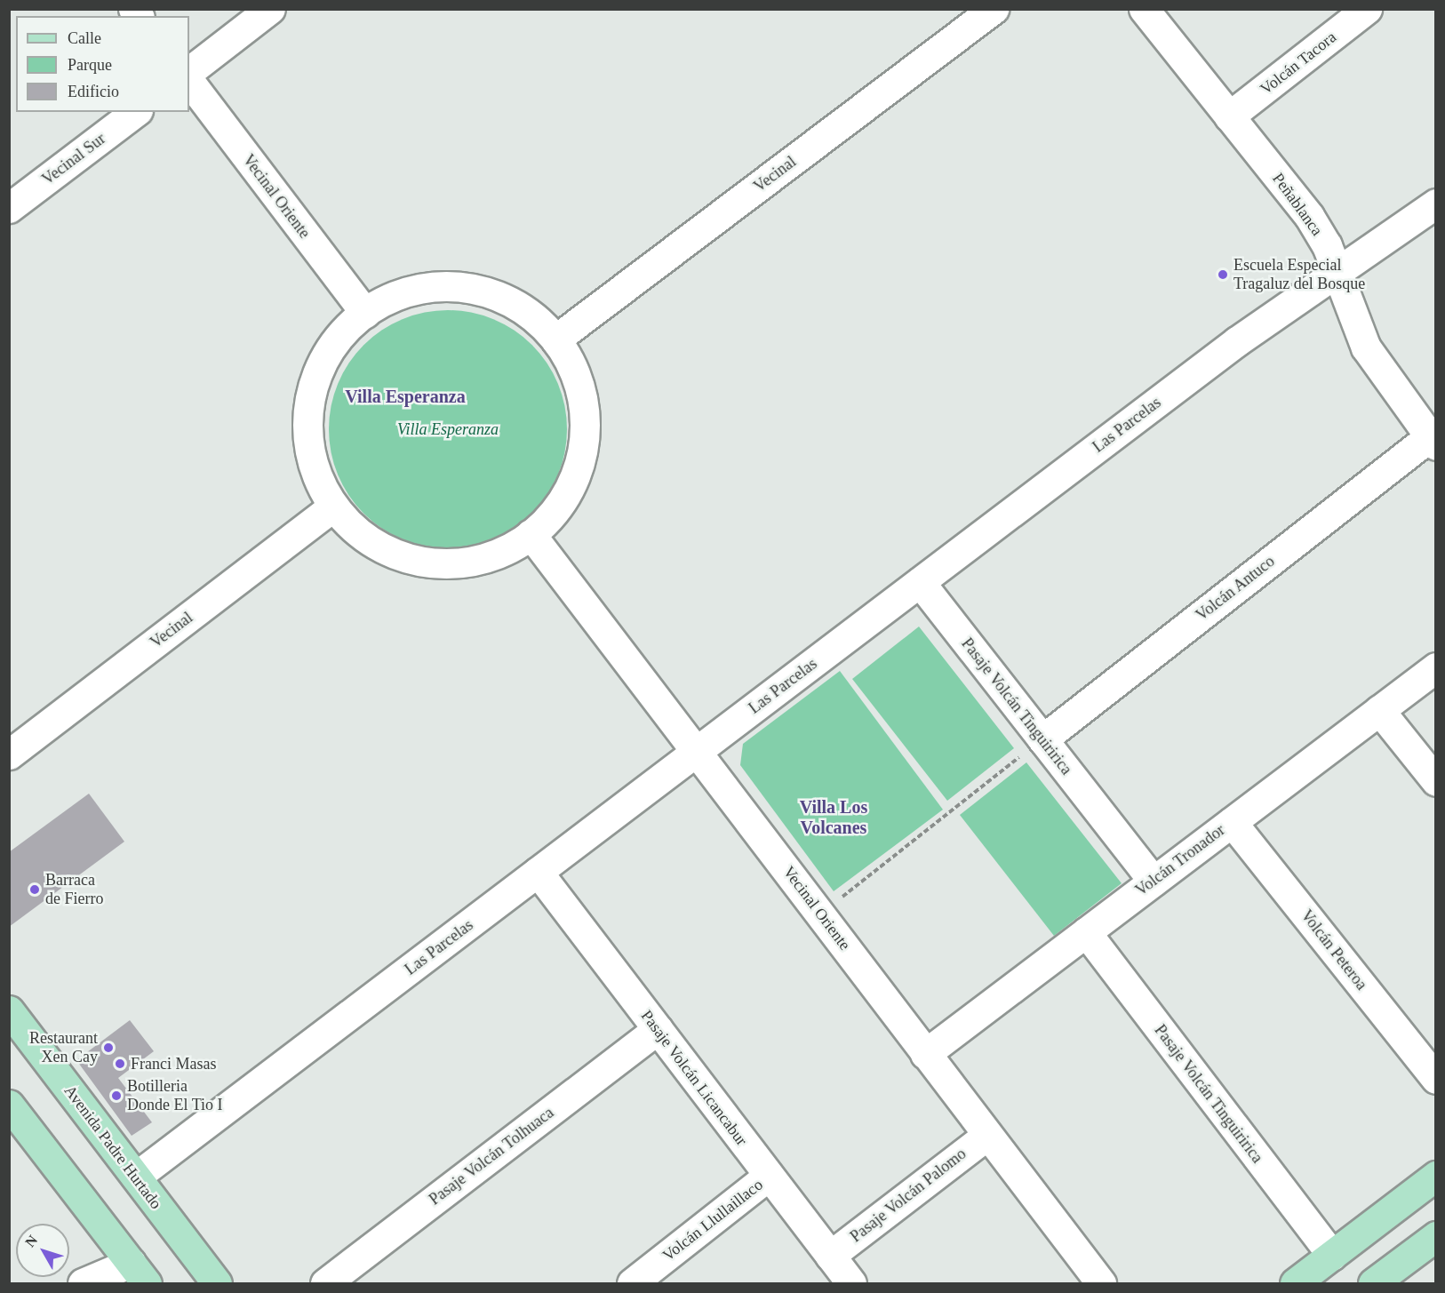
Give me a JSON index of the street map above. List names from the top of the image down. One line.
{"streets":{"main road":["Avenida Padre Hurtado"],"street":["Volcán Tacora","Vecinal Sur","Vecinal","Vecinal Oriente","Peñablanca","Las Parcelas","Volcán Antuco","Pasaje Volcán Tinguiririca","Volcán Tronador","Volcán Peteroa","Pasaje Volcán Licancabur","Pasaje Volcán Tolhuaca","Pasaje Volcán Palomo","Volcán Llullaillaco"]},"crossings":[["Volcán Tacora","Peñablanca"],["Vecinal Oriente","Las Parcelas"],["Vecinal Oriente","Volcán Tronador"],["Vecinal Oriente","Pasaje Volcán Palomo"],["Peñablanca","Las Parcelas"],["Peñablanca","Volcán Antuco"],["Las Parcelas","Pasaje Volcán Tinguiririca"],["Las Parcelas","Pasaje Volcán Licancabur"],["Las Parcelas","Avenida Padre Hurtado"],["Volcán Antuco","Pasaje Volcán Tinguiririca"],["Pasaje Volcán Tinguiririca","Volcán Tronador"],["Volcán Tronador","Volcán Peteroa"],["Pasaje Volcán Licancabur","Pasaje Volcán Tolhuaca"],["Pasaje Volcán Licancabur","Pasaje Volcán Palomo"],["Pasaje Volcán Licancabur","Volcán Llullaillaco"]],"districts":["Villa Esperanza","Villa Los Volcanes"],"parks":["Villa Esperanza"],"places":["Escuela Especial Tragaluz del Bosque","Barraca de Fierro","Restaurant Xen Cay","Franci Masas","Botilleria Donde El Tio I"],"legend":["Calle","Parque","Edificio"],"north":"top left"}
